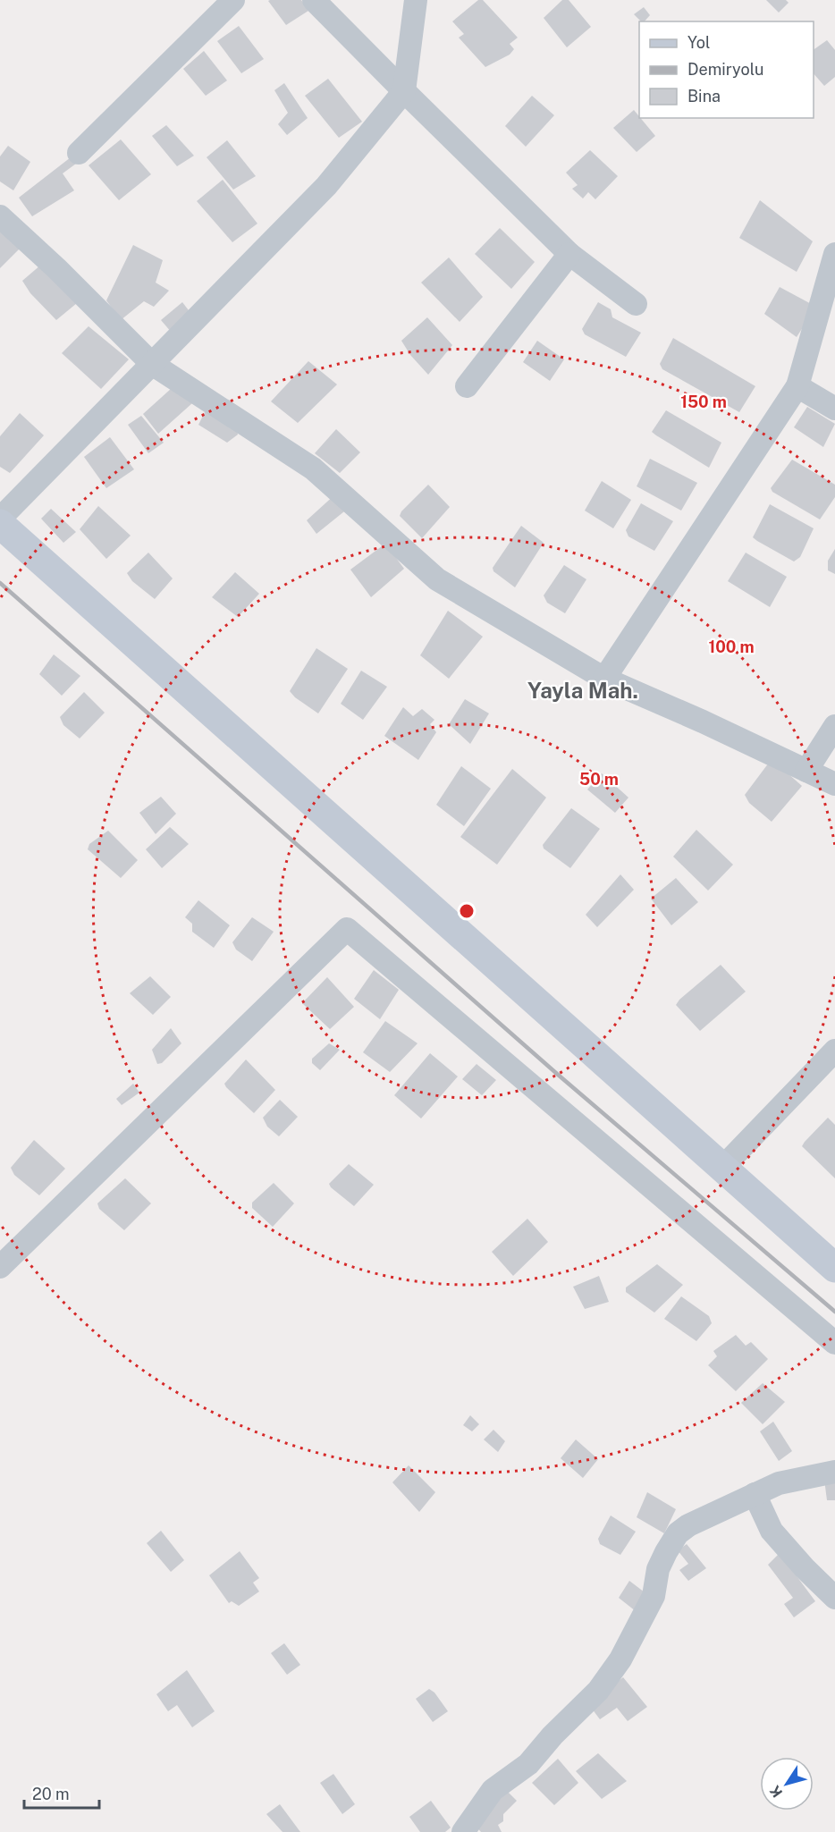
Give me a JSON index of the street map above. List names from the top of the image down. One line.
{"districts":["Yayla Mah."],"legend":["Yol","Demiryolu","Bina"],"scale_bar":"20 m","north":"bottom left","rings":["150 m","100 m","50 m"]}
